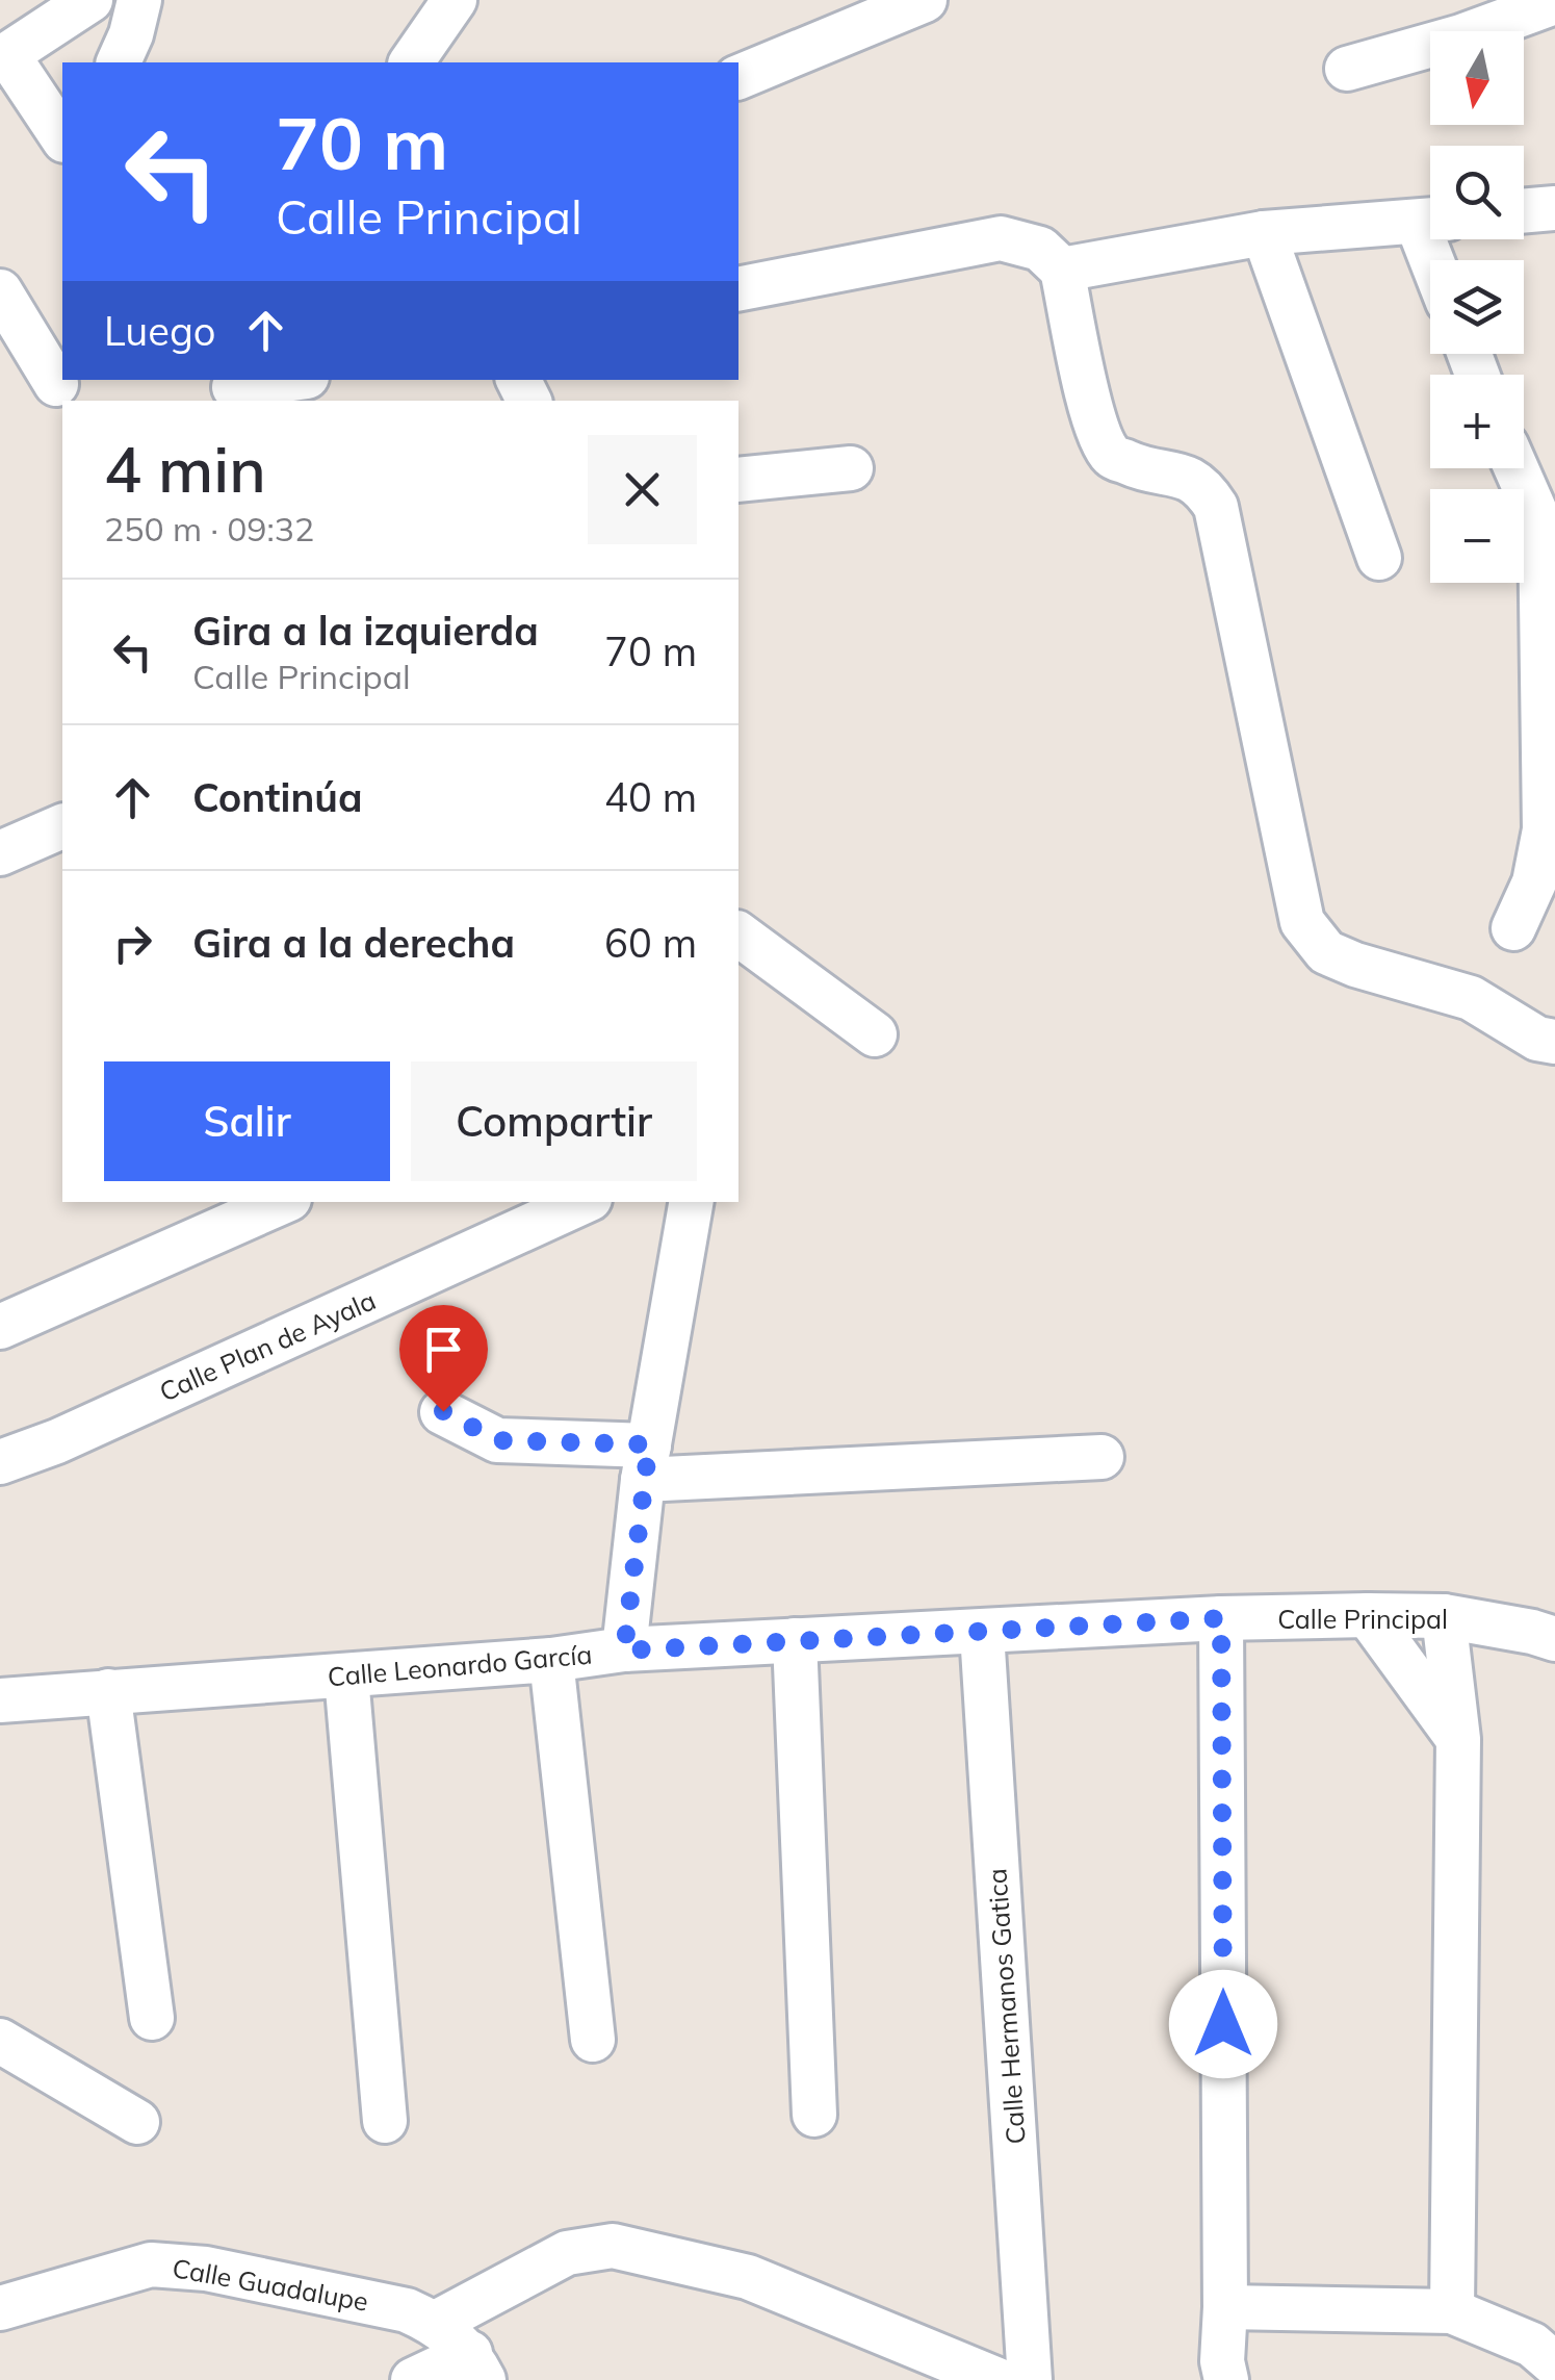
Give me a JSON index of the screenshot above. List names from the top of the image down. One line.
{"streets":{"street":["Calle Plan de Ayala","Calle Principal","Calle Leonardo García","Calle Hermanos Gatica","Calle Guadalupe"]},"crossings":[["Calle Principal","Calle Leonardo García"],["Calle Principal","Calle Hermanos Gatica"],["Calle Leonardo García","Calle Hermanos Gatica"]],"north":"bottom","page":{"map_buttons":["+","−"],"turn":["70 m","Calle Principal"],"then":"Luego","heading":["4 min","250 m · 09:32"],"list":[{"name":"Gira a la izquierda","note":"Calle Principal","value":"70 m"},{"name":"Continúa","value":"40 m"},{"name":"Gira a la derecha","value":"60 m"}],"buttons":["Salir","Compartir"]}}
